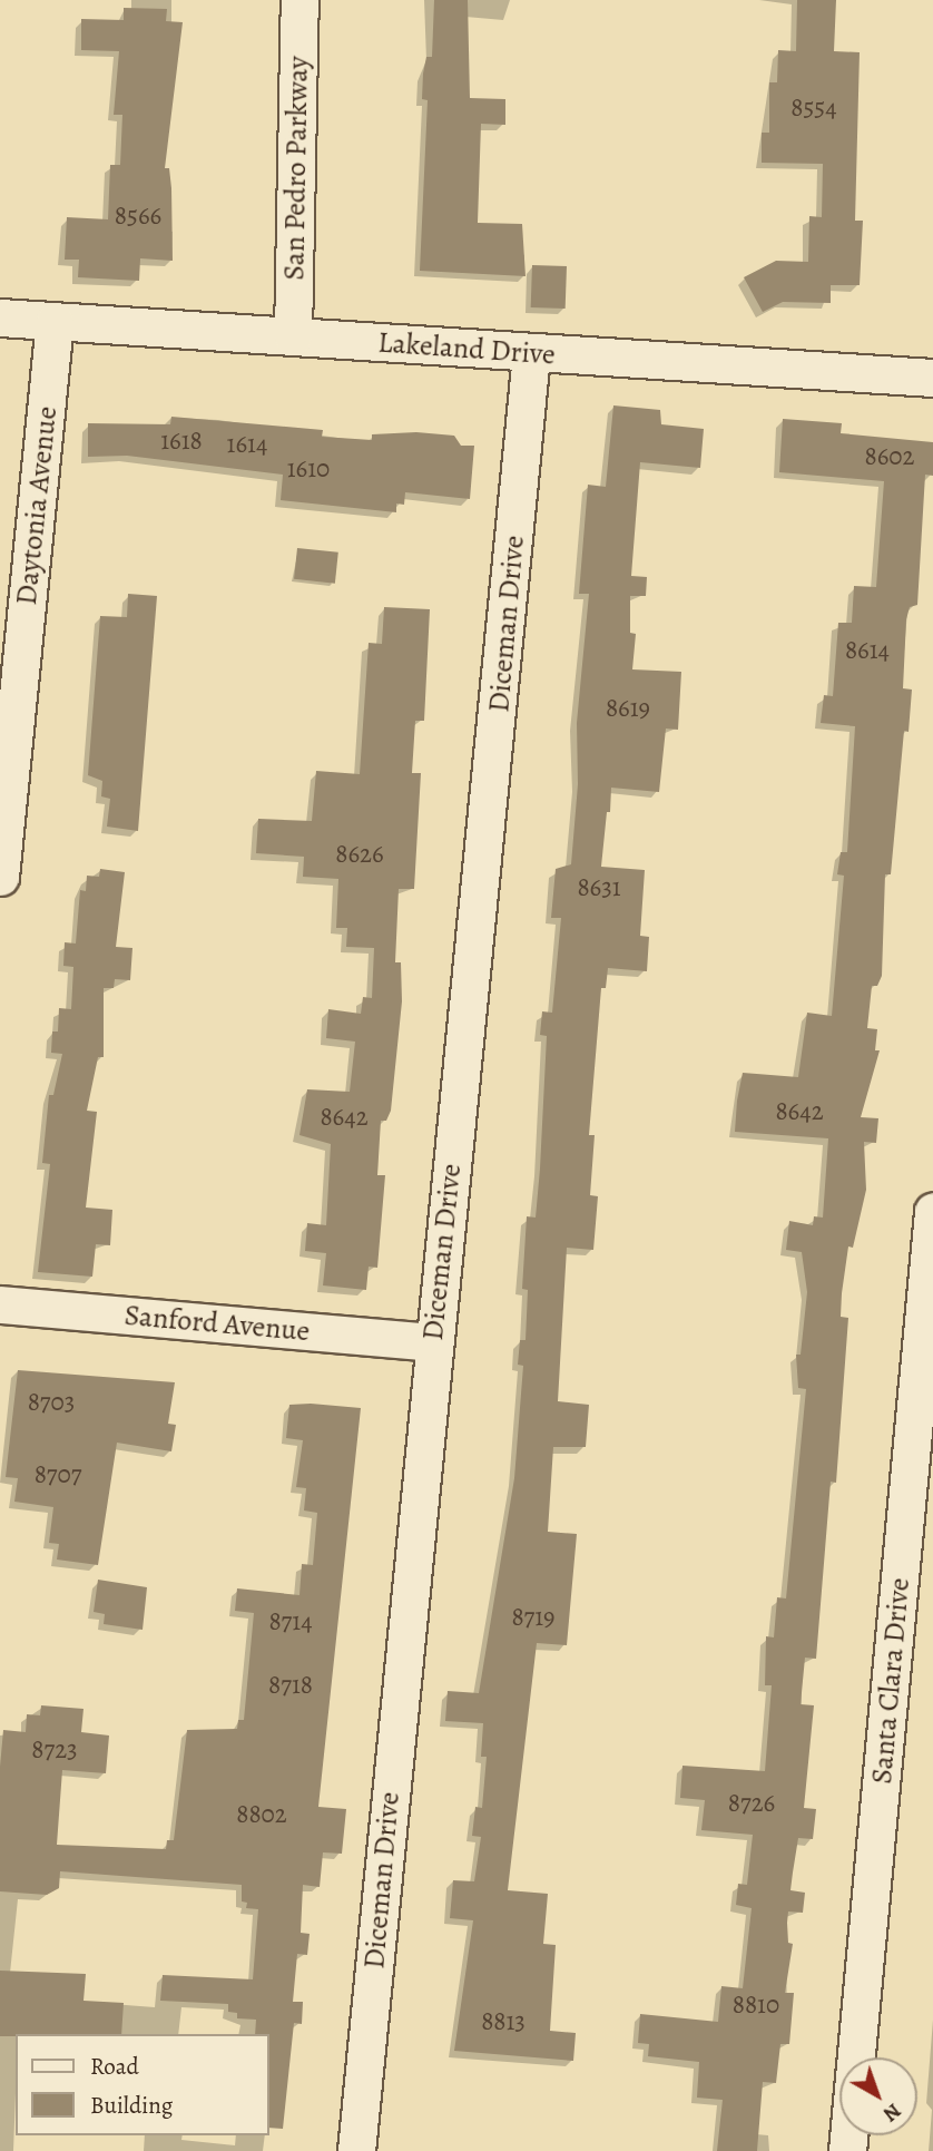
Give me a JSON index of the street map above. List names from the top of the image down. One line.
{"streets":{"street":["San Pedro Parkway","Lakeland Drive","Daytonia Avenue","Diceman Drive","Sanford Avenue","Santa Clara Drive"]},"crossings":[["San Pedro Parkway","Lakeland Drive"],["Lakeland Drive","Daytonia Avenue"],["Lakeland Drive","Diceman Drive"],["Diceman Drive","Sanford Avenue"]],"house_numbers":["8554","8566","1618","1614","8602","1610","8614","8619","8626","8631","8642","8642","8703","8707","8719","8714","8718","8723","8726","8802","8810","8813"],"legend":["Road","Building"],"north":"bottom right"}
